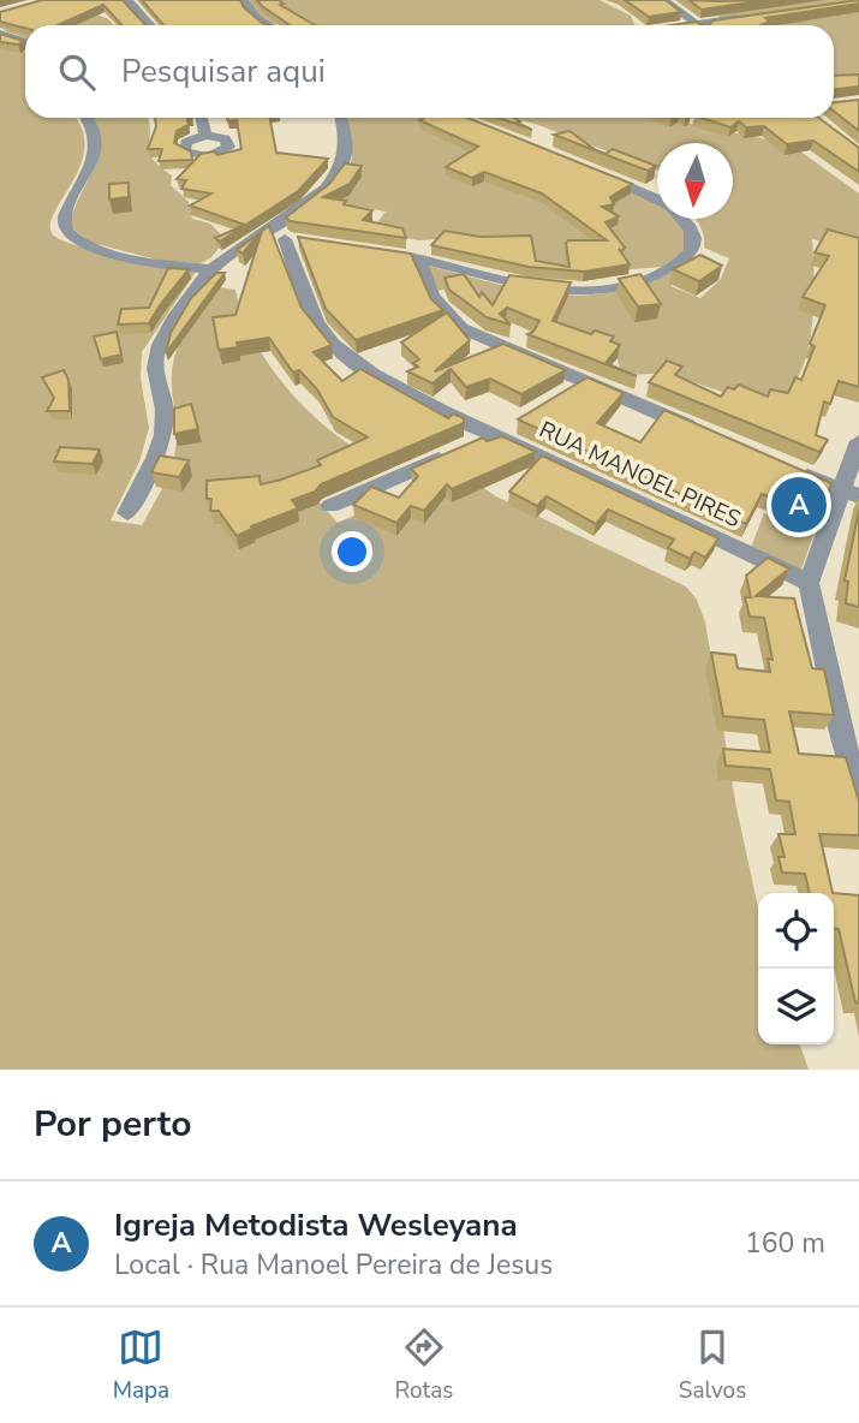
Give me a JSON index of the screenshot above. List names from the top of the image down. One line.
{"streets":{"street":["RUA MANOEL PIRES"]},"north":"bottom","page":{"search":"Pesquisar aqui","pins":"A","heading":"Por perto","list":[{"mark":"A","name":"Igreja Metodista Wesleyana","note":"Local · Rua Manoel Pereira de Jesus","value":"160 m"}],"nav":["Mapa","Rotas","Salvos"]}}
